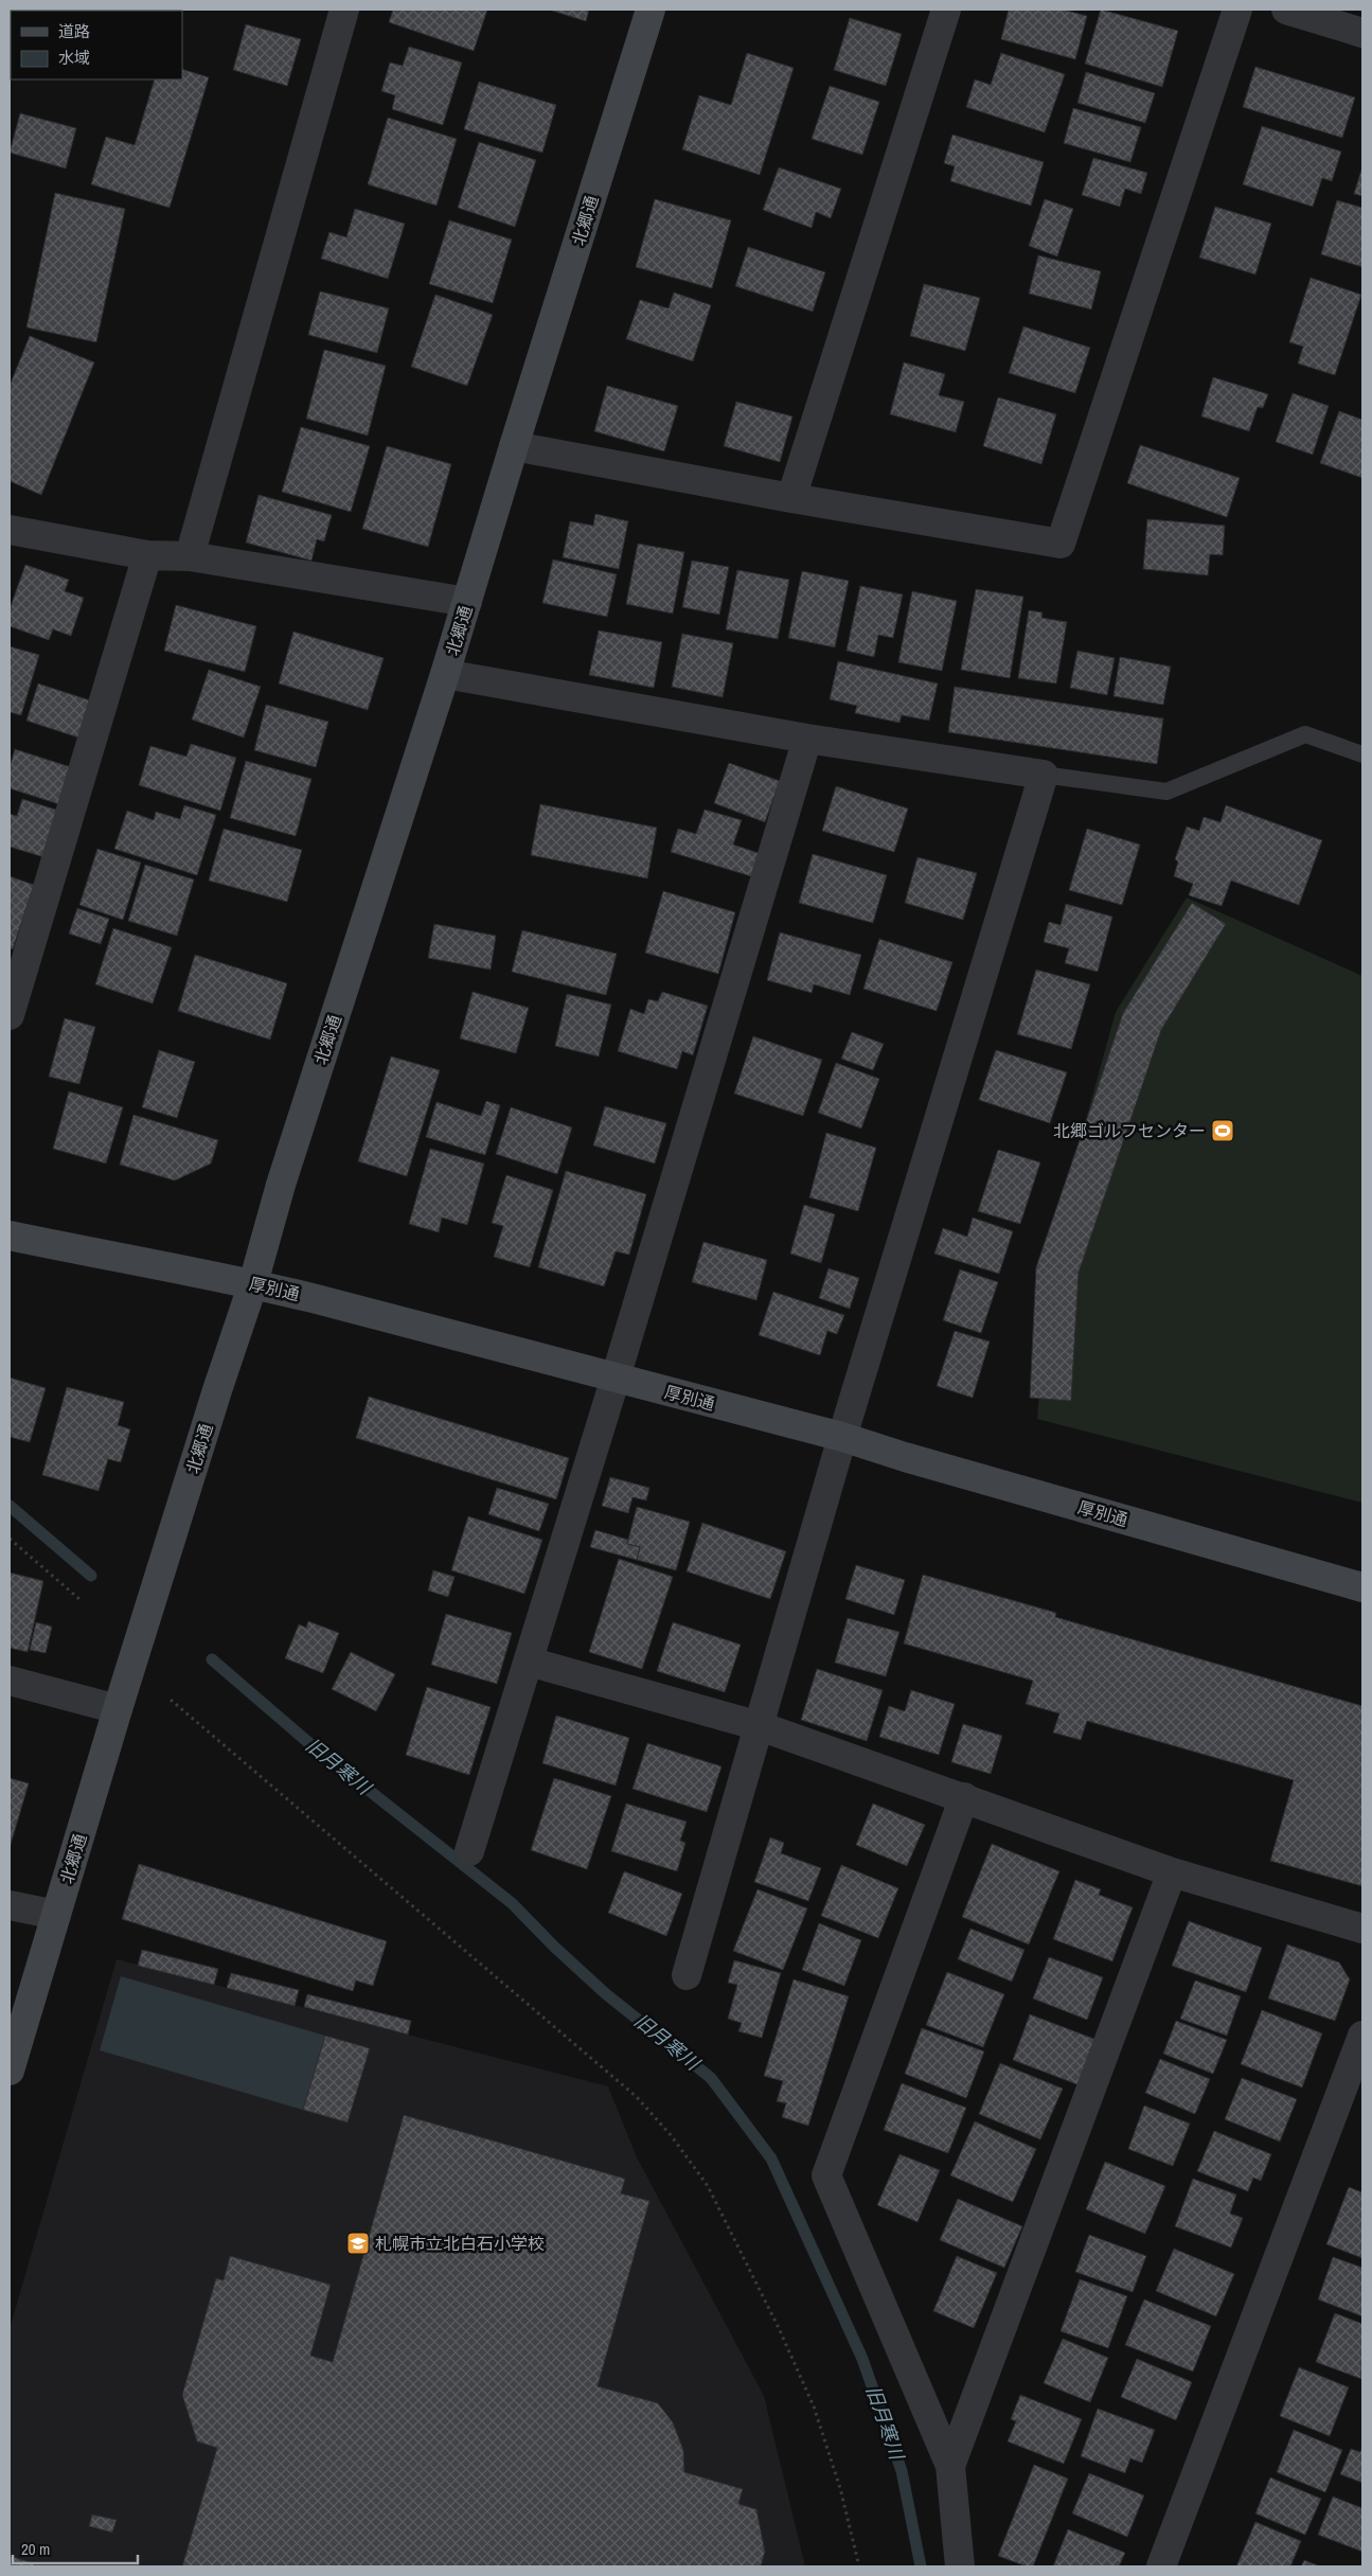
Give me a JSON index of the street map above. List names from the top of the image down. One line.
{"streets":{"street":["北郷通","厚別通"]},"crossings":[["北郷通","厚別通"]],"water":["旧月寒川"],"places":{"sports":["北郷ゴルフセンター"],"school or university":["札幌市立北白石小学校"]},"legend":["道路","水域"],"scale_bar":"20 m"}
